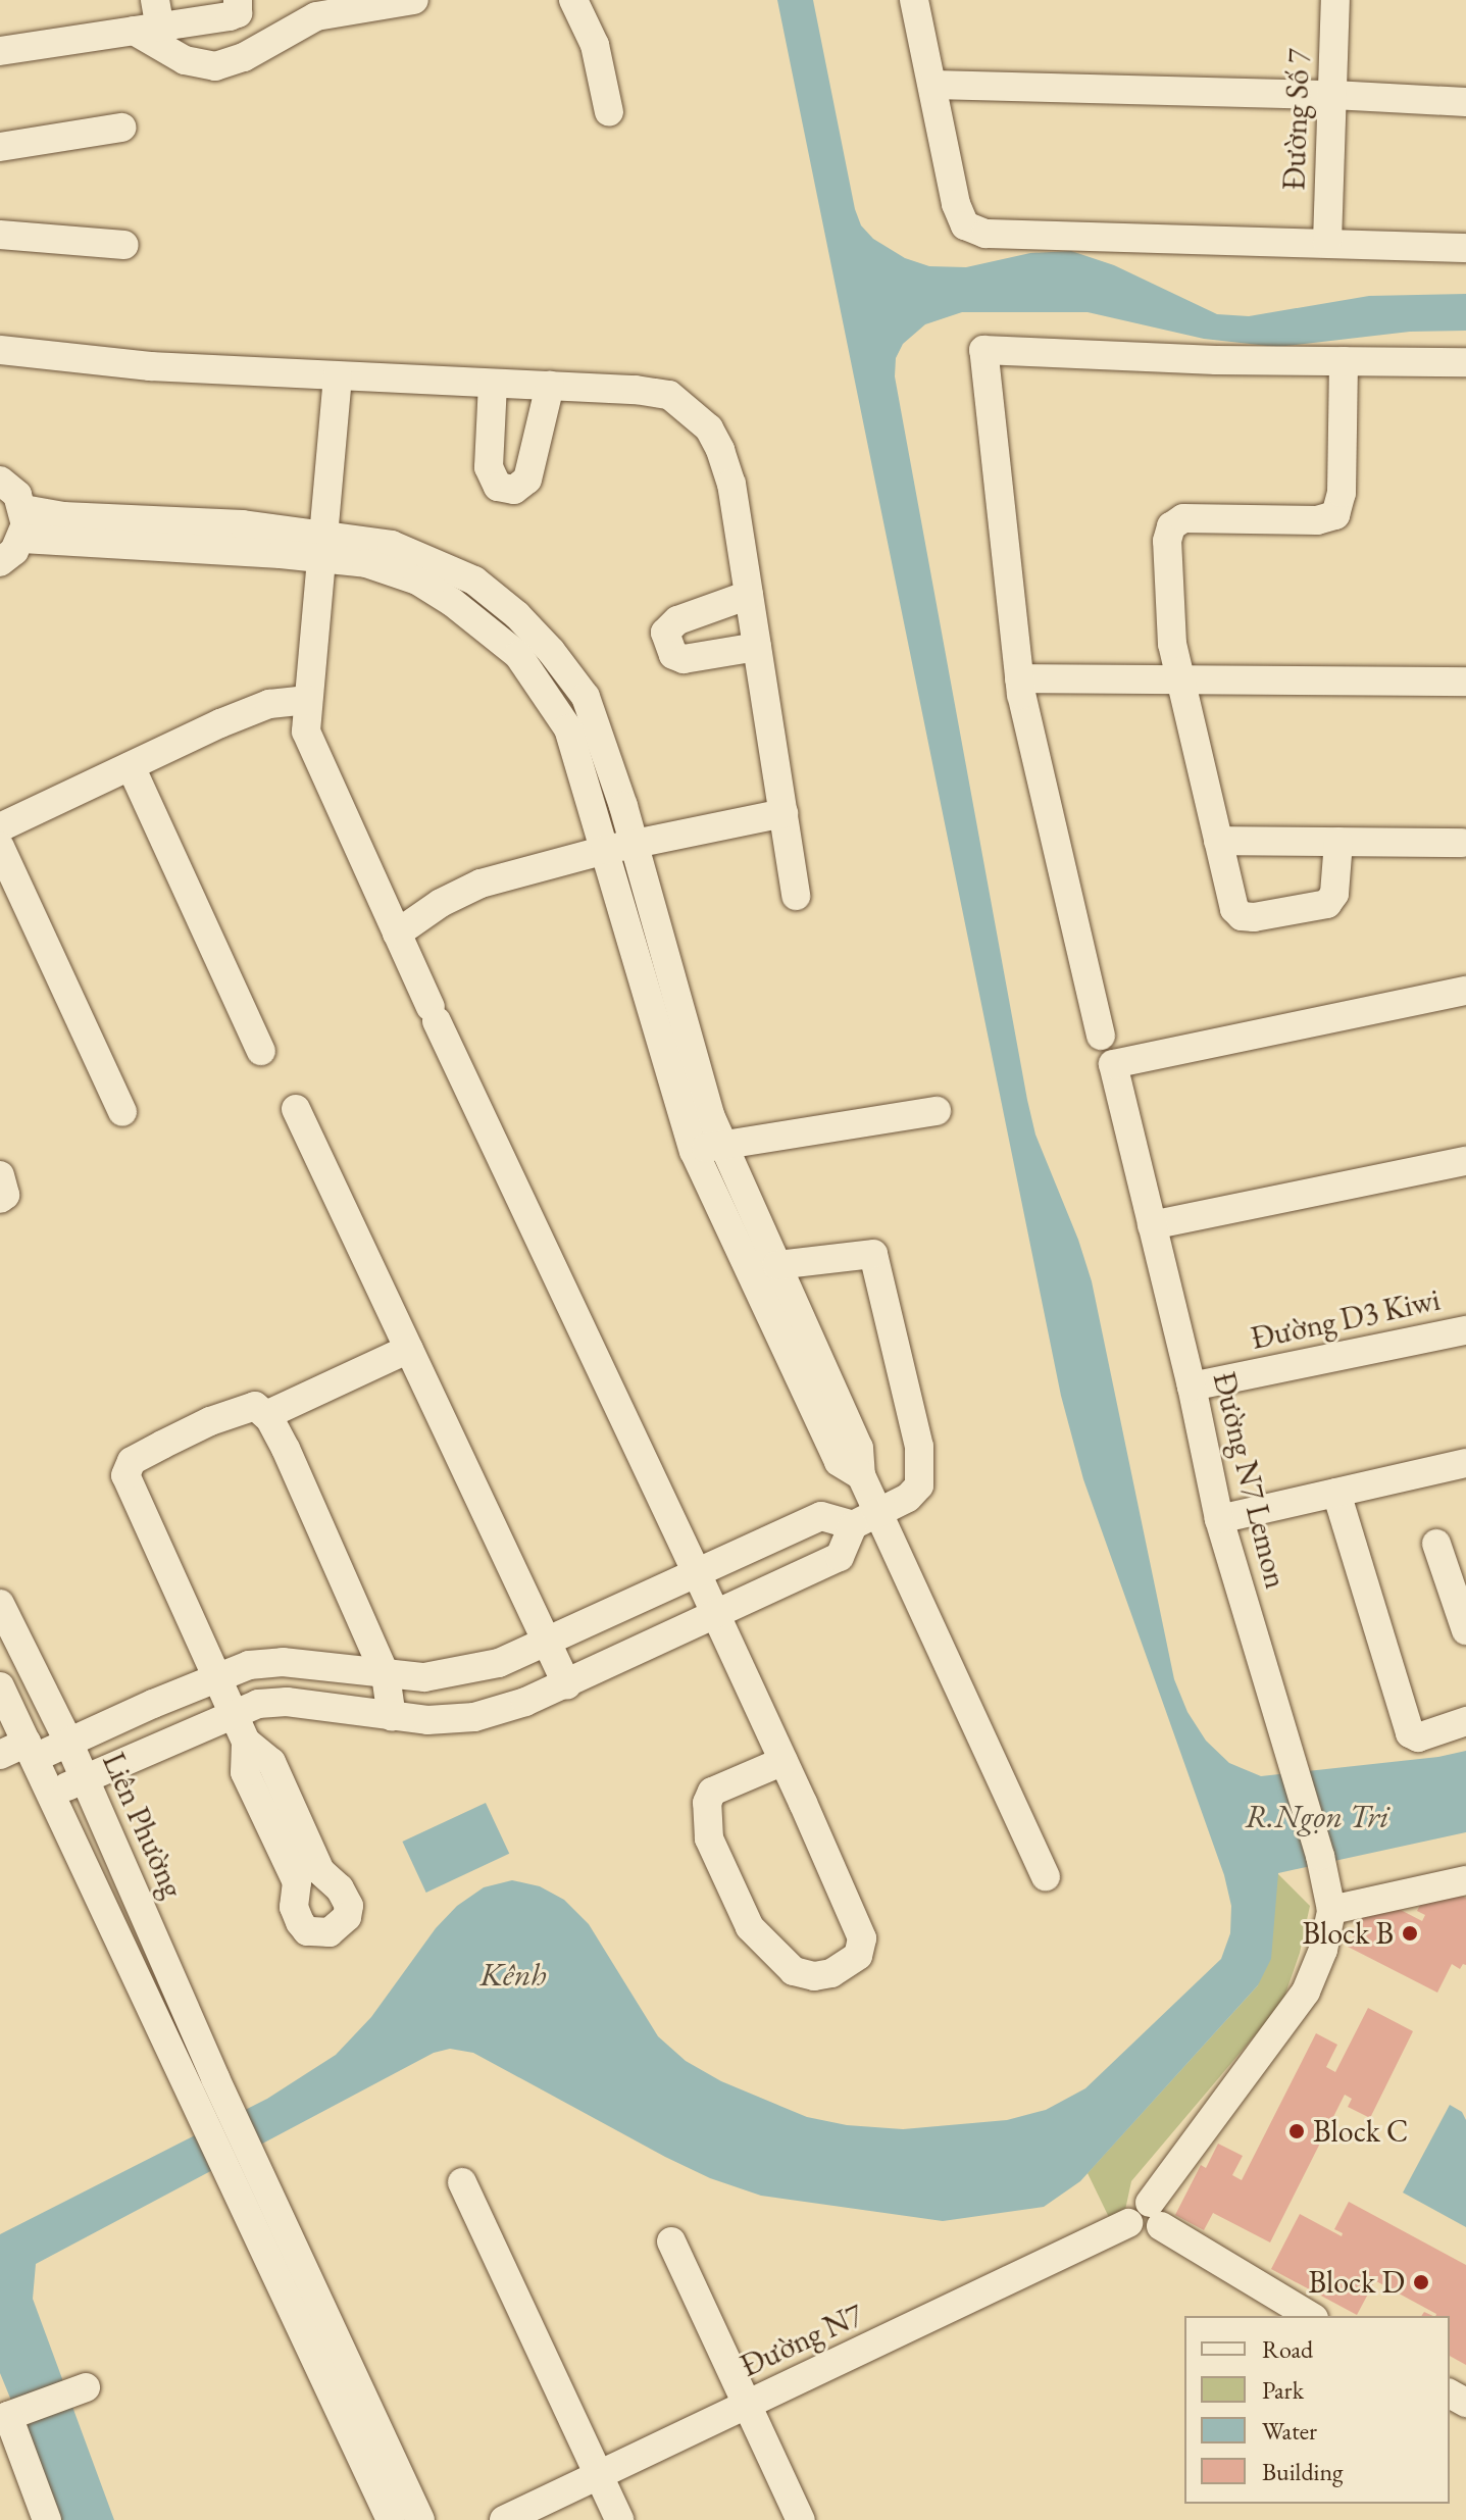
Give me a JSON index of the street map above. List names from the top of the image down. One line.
{"streets":{"street":["Đường Số 7","Đường D3 Kiwi","Đường N7 Lemon","Liên Phường","Đường N7"]},"crossings":[["Đường D3 Kiwi","Đường N7 Lemon"]],"water":["R.Ngọn Tri","Kênh"],"places":["Block B","Block C","Block D"],"legend":["Road","Park","Water","Building"]}
